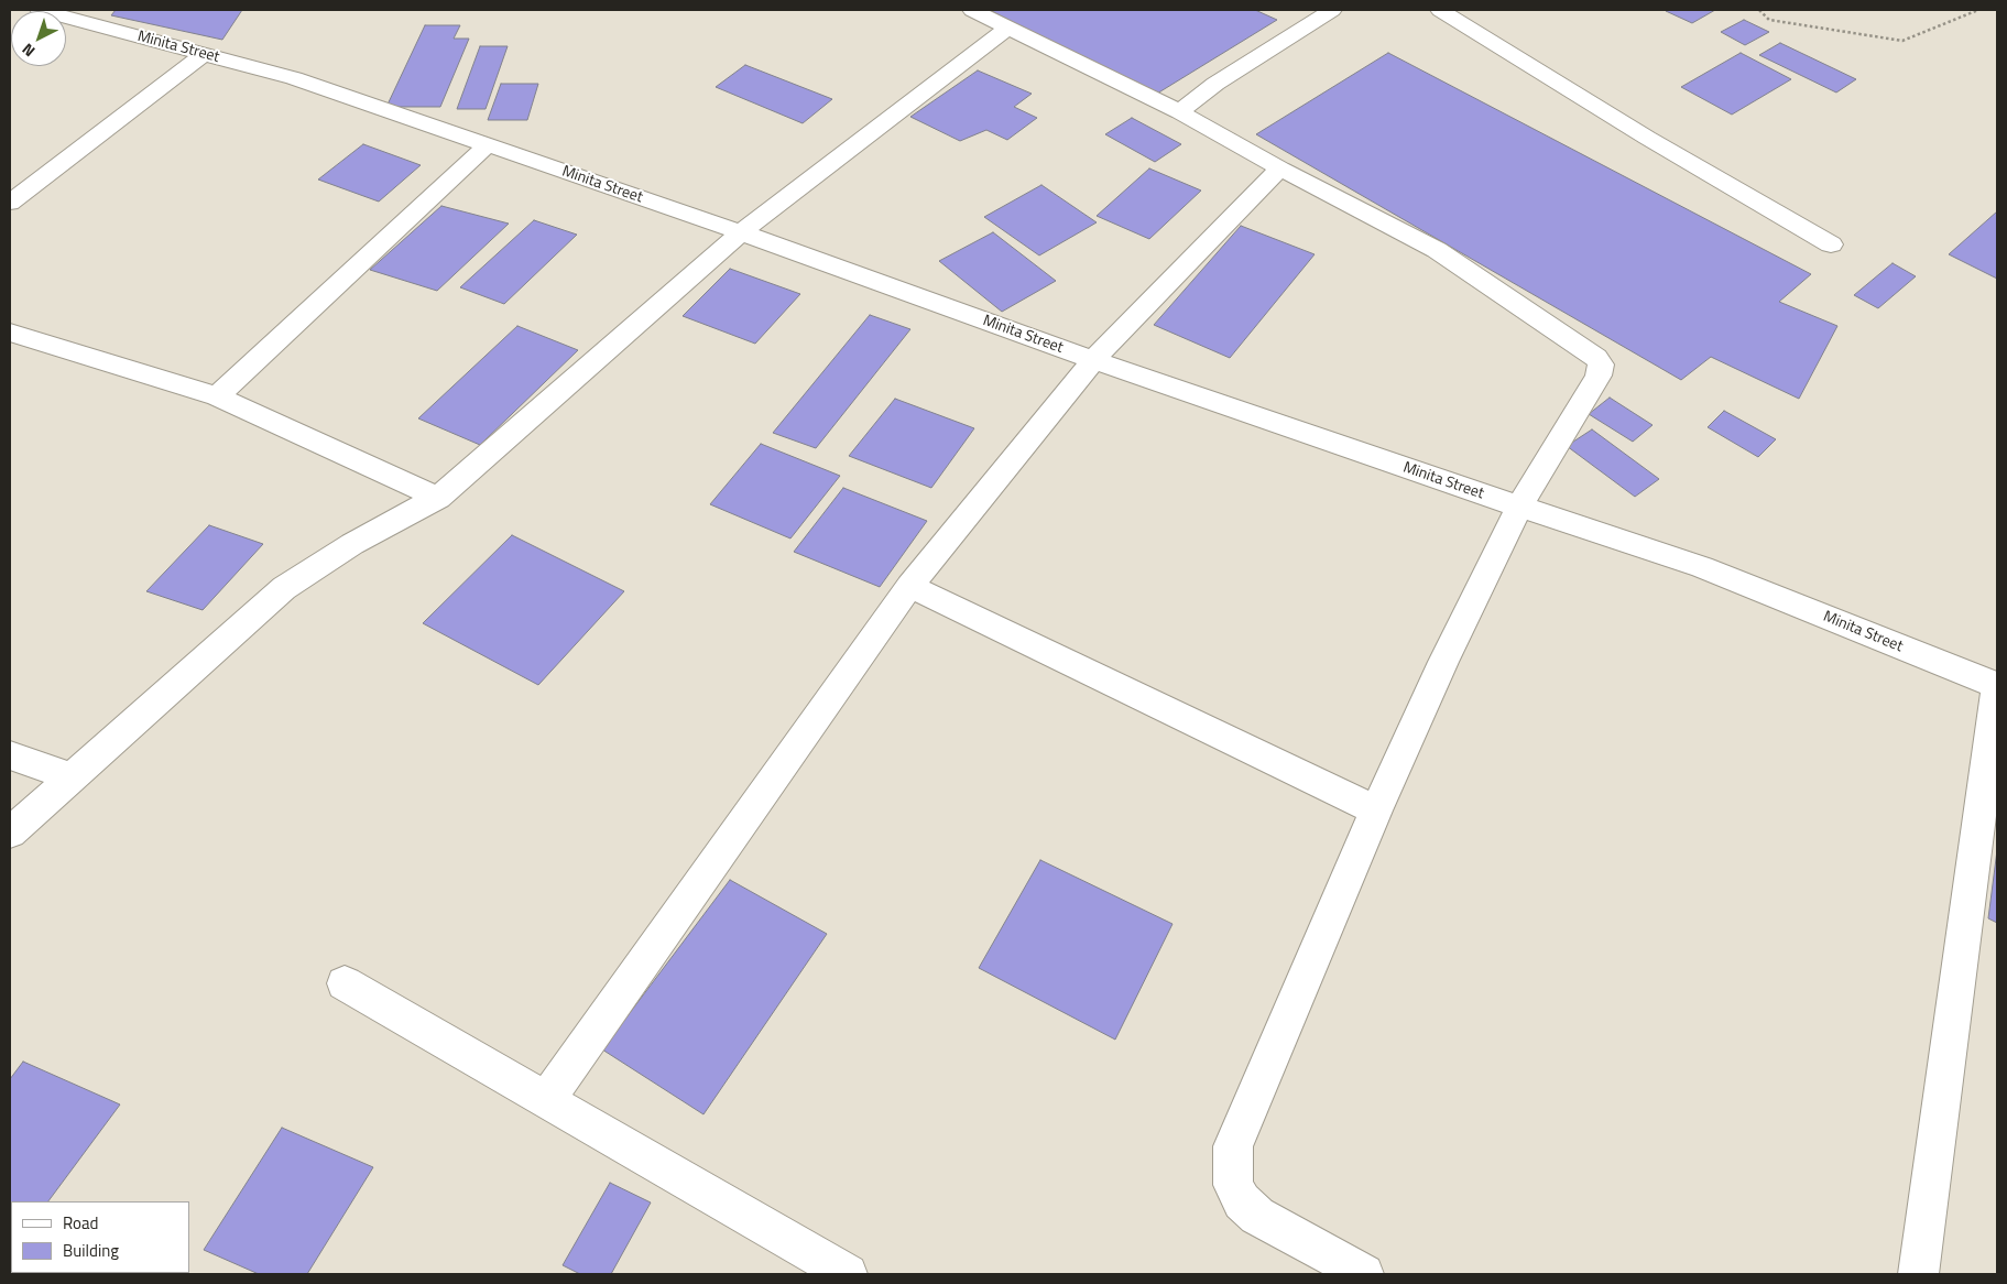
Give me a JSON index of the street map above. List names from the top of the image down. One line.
{"streets":{"street":["Minita Street"]},"legend":["Road","Building"],"north":"bottom left"}
